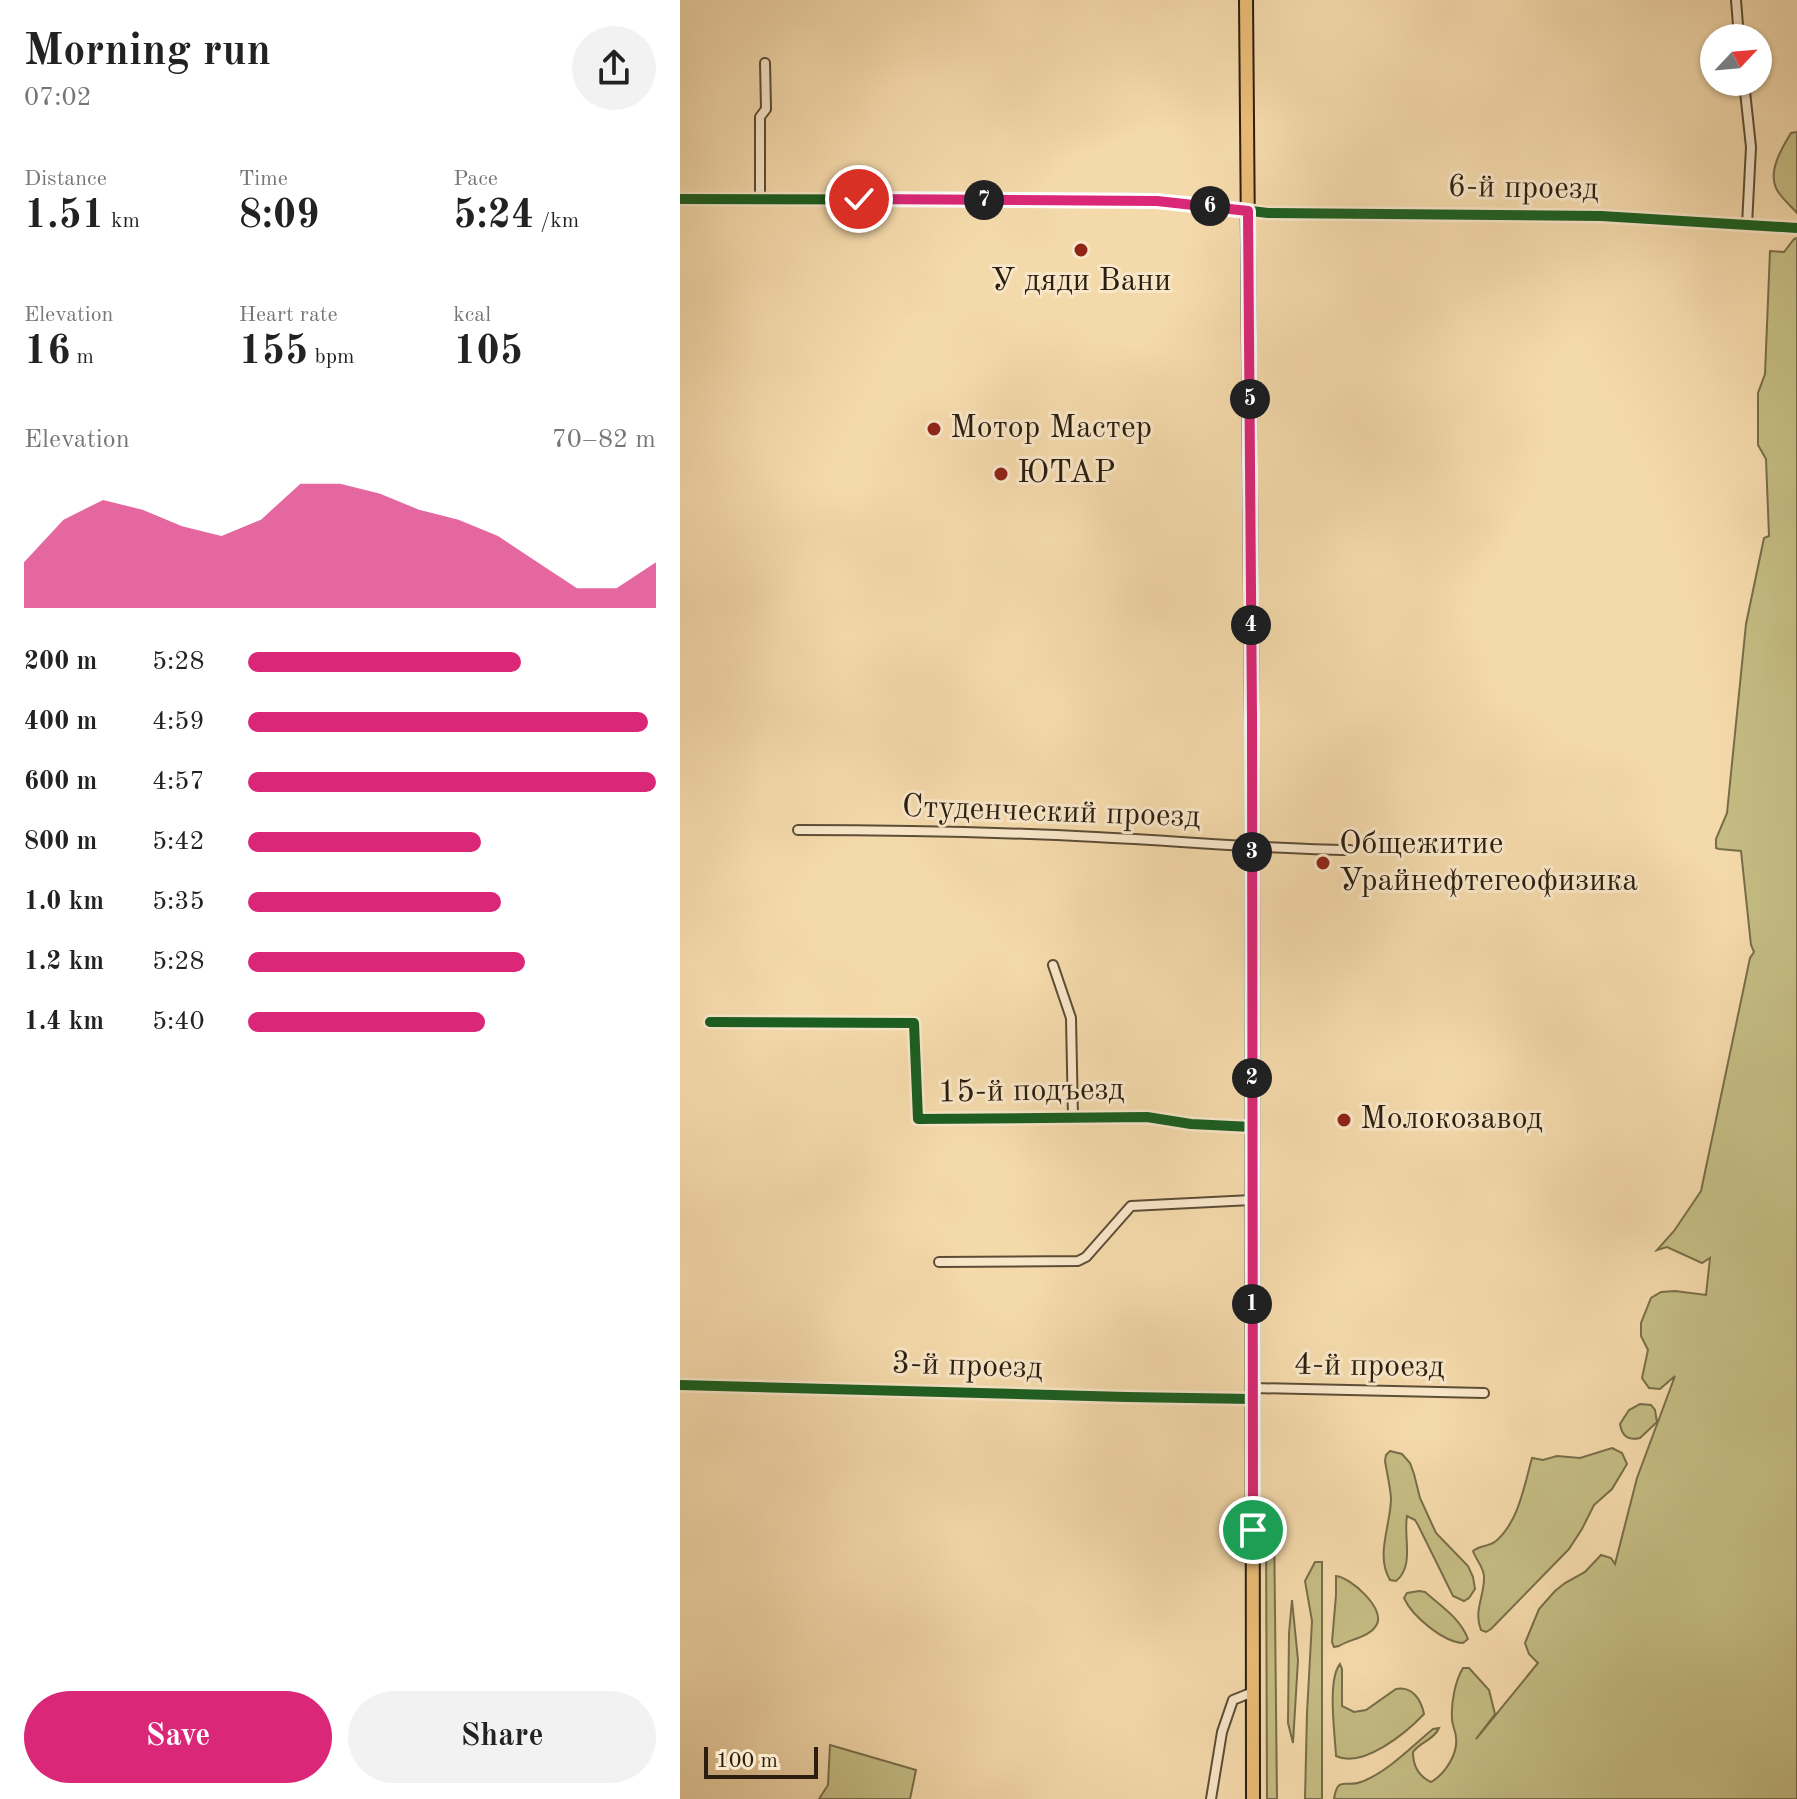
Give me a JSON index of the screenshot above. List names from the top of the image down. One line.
{"streets":{"street":["6-й проезд","Студенческий проезд","15-й подъезд","3-й проезд","4-й проезд"]},"crossings":[["3-й проезд","4-й проезд"]],"places":["У дяди Вани","Мотор Мастер","ЮТАР","Общежитие Урайнефтегеофизика","Молокозавод"],"scale_bar":"100 m","north":"top right","page":{"heading":["Morning run","07:02"],"stats":[["Distance","1.51 km"],["Time","8:09"],["Pace","5:24 /km"],["Elevation","16 m"],["Heart rate","155 bpm"],["kcal","105"]],"pins":["7","6","5","4","3","2","1"],"chart":["Elevation","70–82 m"],"list":[{"name":"200 m","note":"5:28"},{"name":"400 m","note":"4:59"},{"name":"600 m","note":"4:57"},{"name":"800 m","note":"5:42"},{"name":"1.0 km","note":"5:35"},{"name":"1.2 km","note":"5:28"},{"name":"1.4 km","note":"5:40"}],"buttons":["Save","Share"],"scale":"100 m"}}
